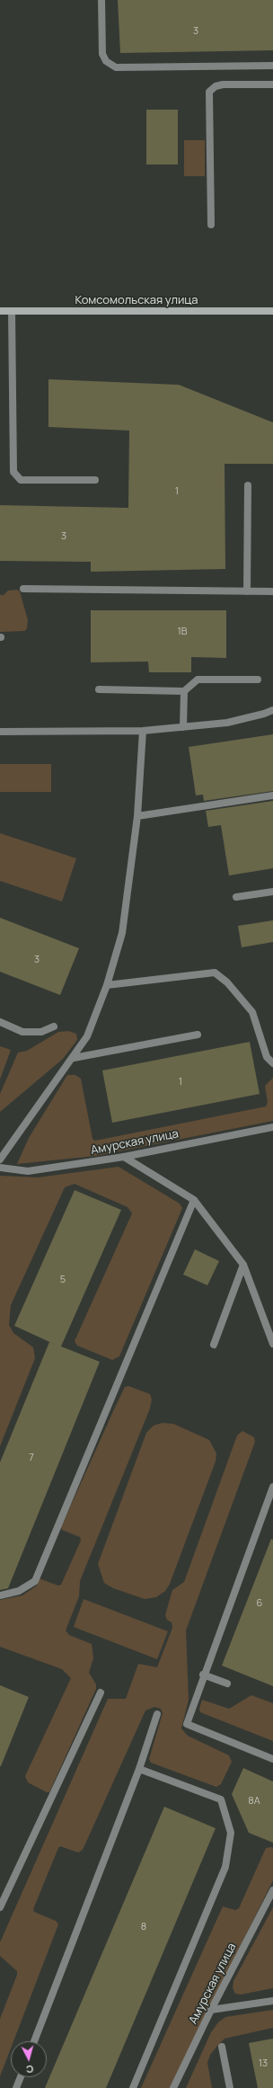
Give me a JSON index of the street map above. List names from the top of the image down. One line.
{"streets":{"main road":["Комсомольская улица"],"street":["Амурская улица"]},"house_numbers":["3","1","3","1В","3","1","5","7","6","8А","8","13"],"north":"bottom"}
